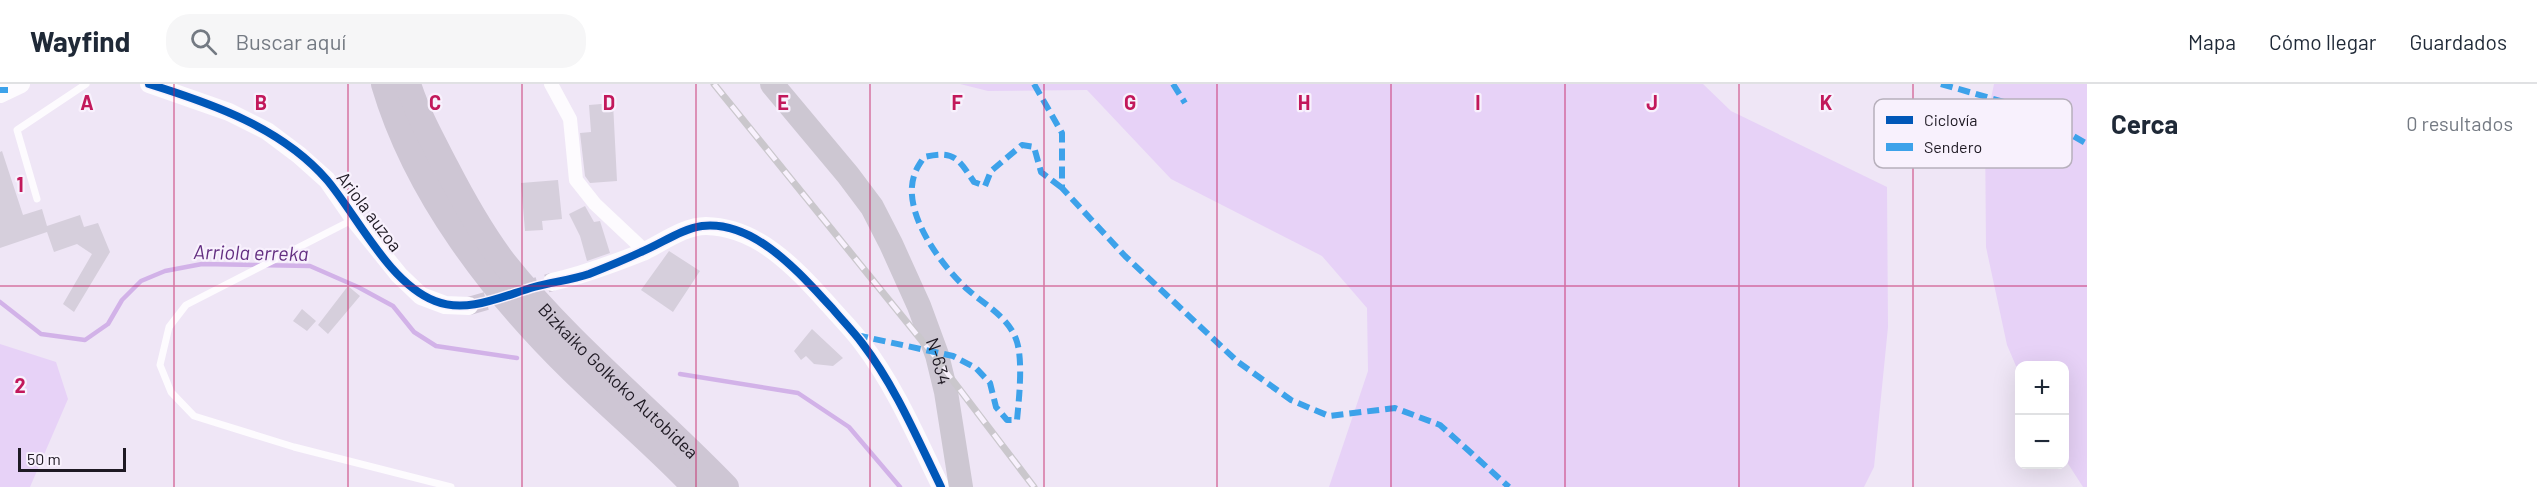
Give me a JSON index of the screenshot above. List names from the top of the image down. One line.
{"streets":{"highway":["N-634","Bizkaiko Golkoko Autobidea"],"street":["Ariola auzoa"]},"water":["Arriola erreka"],"legend":["Ciclovía","Sendero"],"scale_bar":"50 m","page":{"header":"Wayfind","search":"Buscar aquí","nav":["Mapa","Cómo llegar","Guardados"],"heading":["Cerca","0 resultados"],"map_buttons":["+","−"],"scale":"50 m"},"grid":{"columns":["A","B","C","D","E","F","G","H","I","J","K"],"rows":["1","2"]}}
